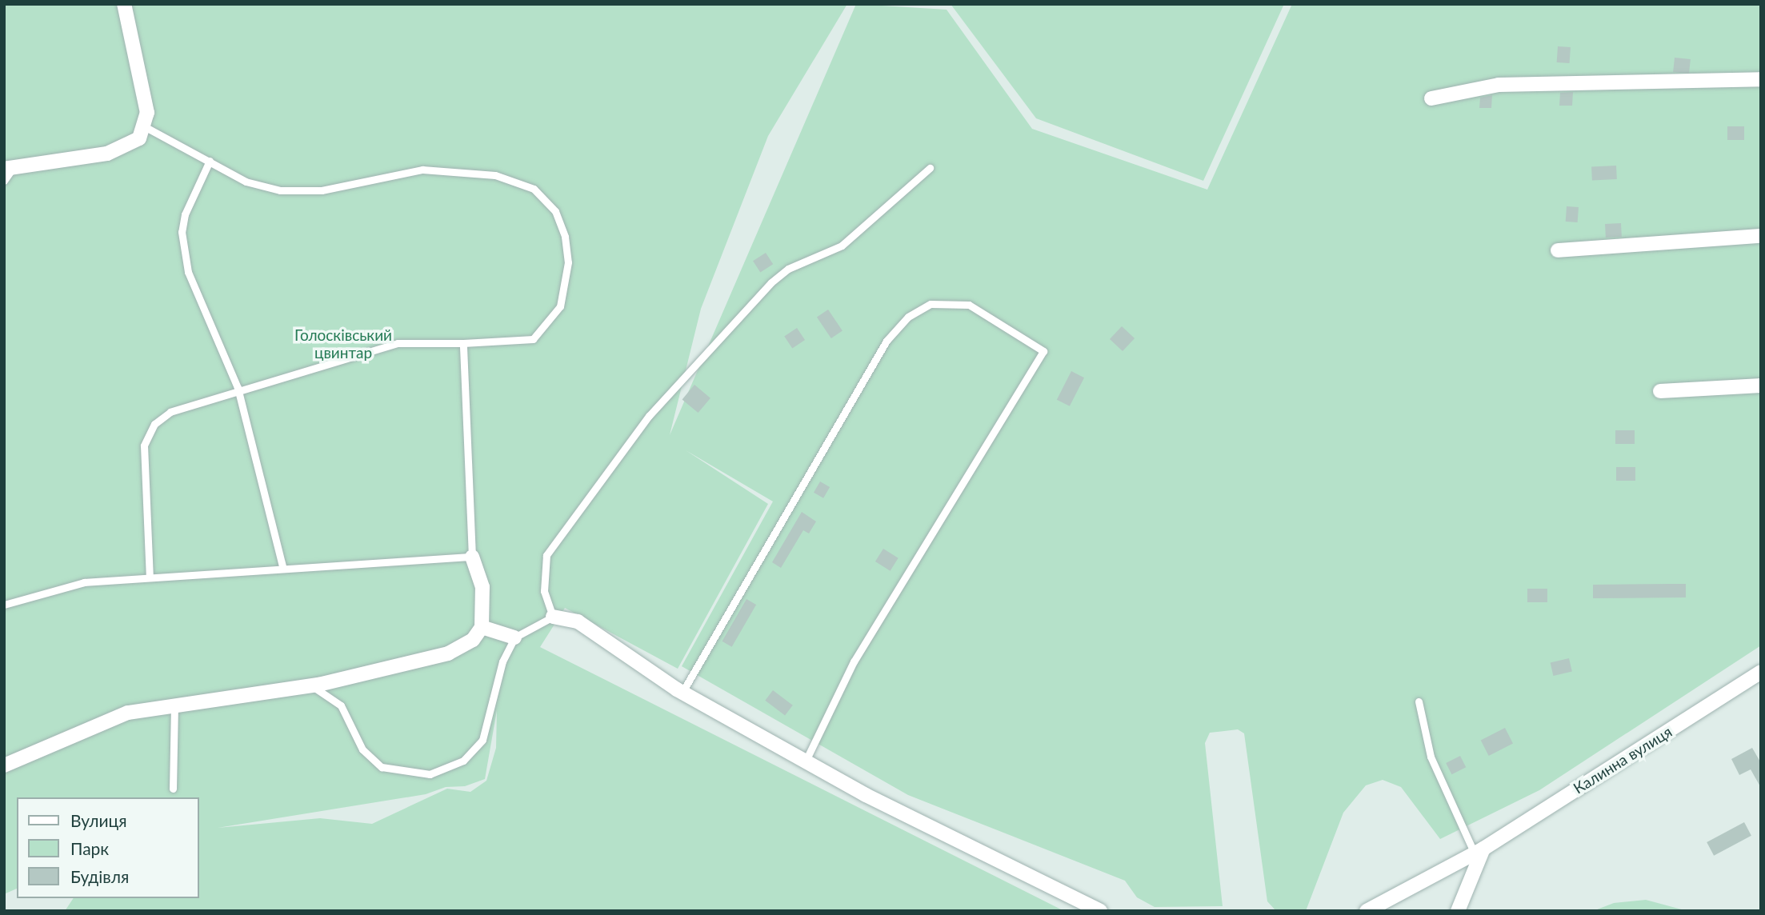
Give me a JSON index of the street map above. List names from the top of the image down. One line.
{"streets":{"street":["Калинна вулиця"]},"parks":["Голосківський цвинтар"],"legend":["Вулиця","Парк","Будівля"]}
